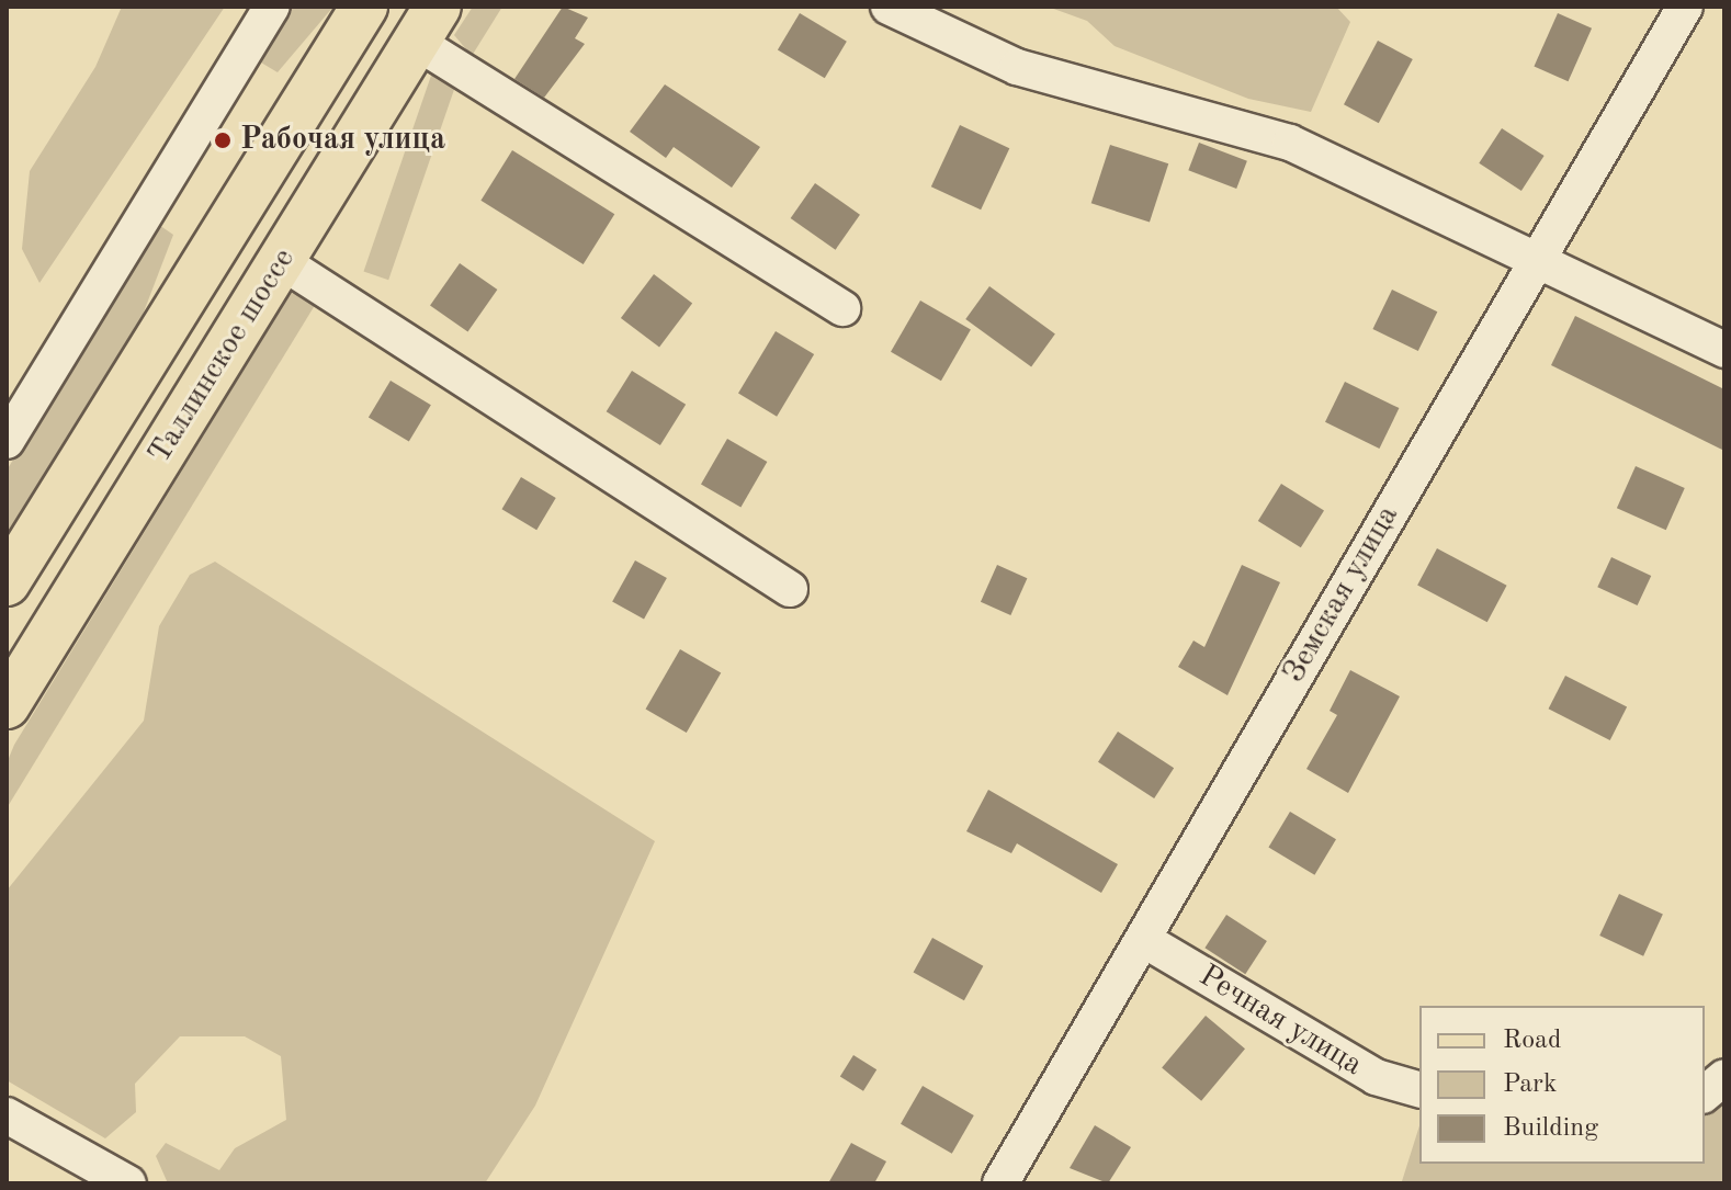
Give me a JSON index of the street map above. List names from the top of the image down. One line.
{"streets":{"main road":["Таллинское шоссе"],"street":["Земская улица","Речная улица"]},"crossings":[["Земская улица","Речная улица"]],"places":["Рабочая улица"],"legend":["Road","Park","Building"]}
